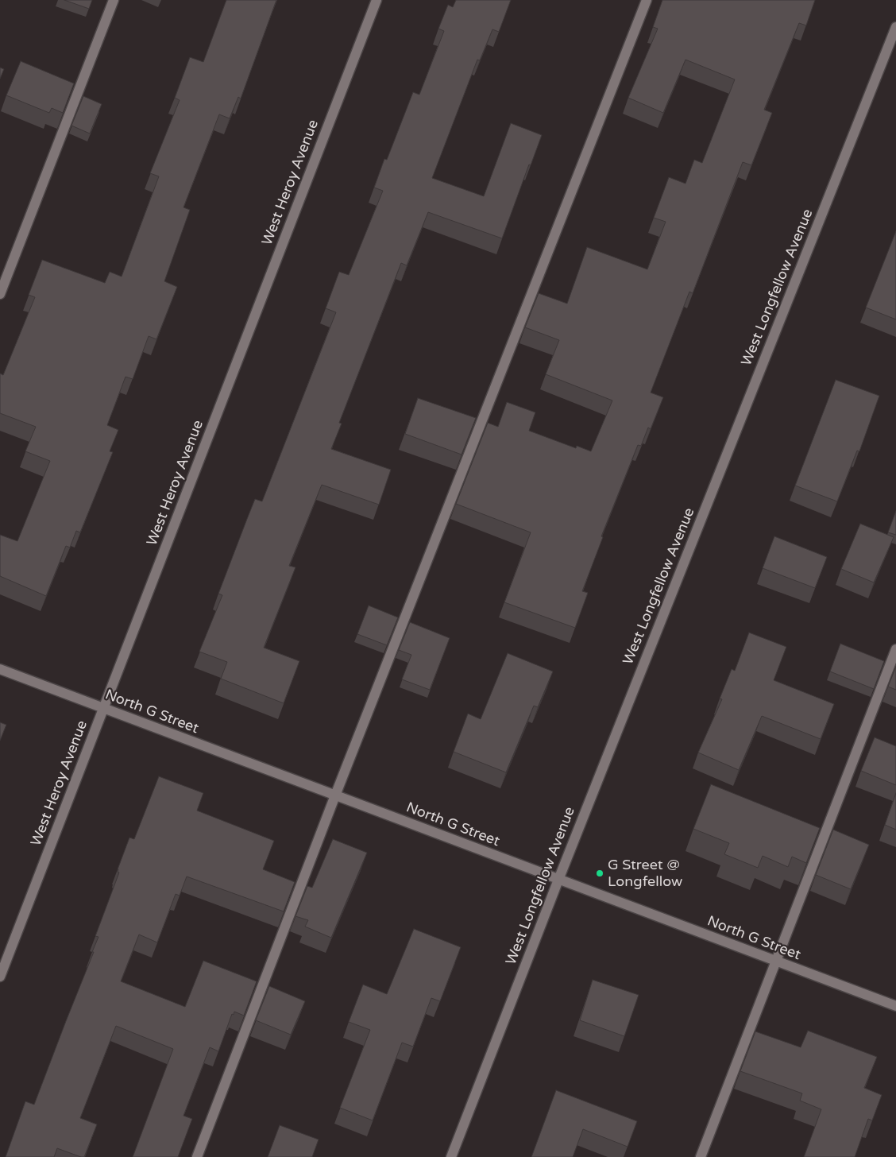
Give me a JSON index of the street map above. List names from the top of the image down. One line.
{"streets":{"street":["West Heroy Avenue","West Longfellow Avenue","North G Street"]},"crossings":[["West Heroy Avenue","North G Street"],["West Longfellow Avenue","North G Street"]],"places":["G Street @ Longfellow"]}
